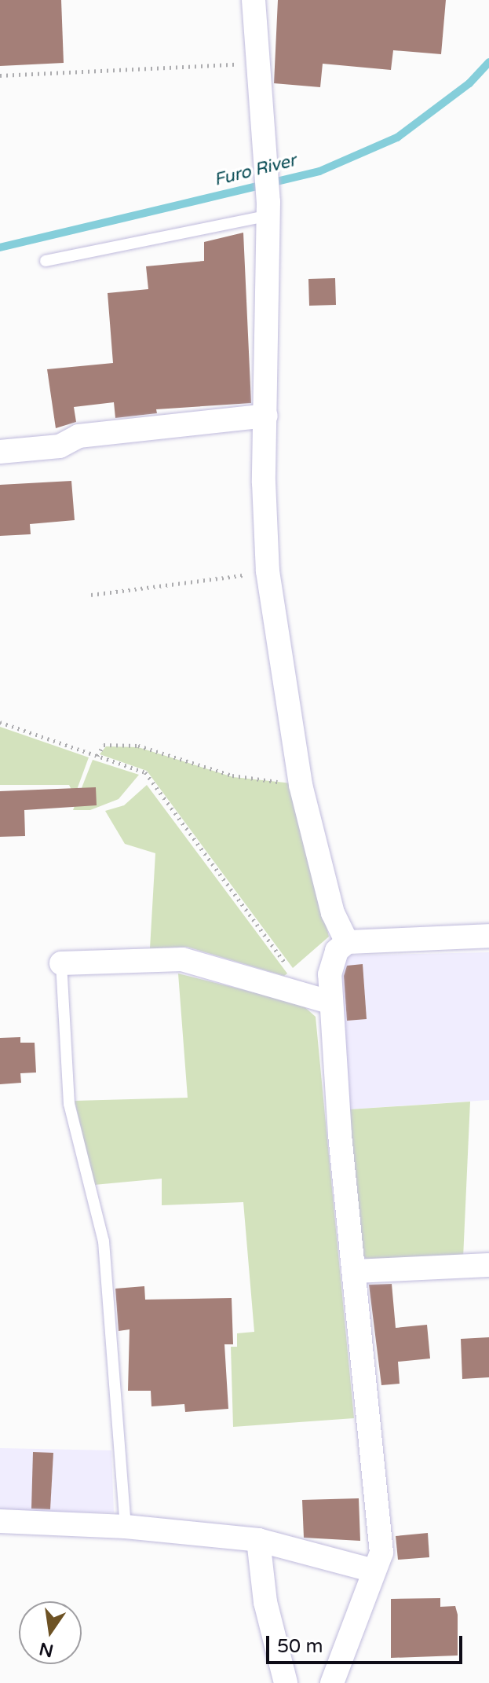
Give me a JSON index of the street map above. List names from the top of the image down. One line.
{"water":["Furo River"],"scale_bar":"50 m","north":"bottom"}
